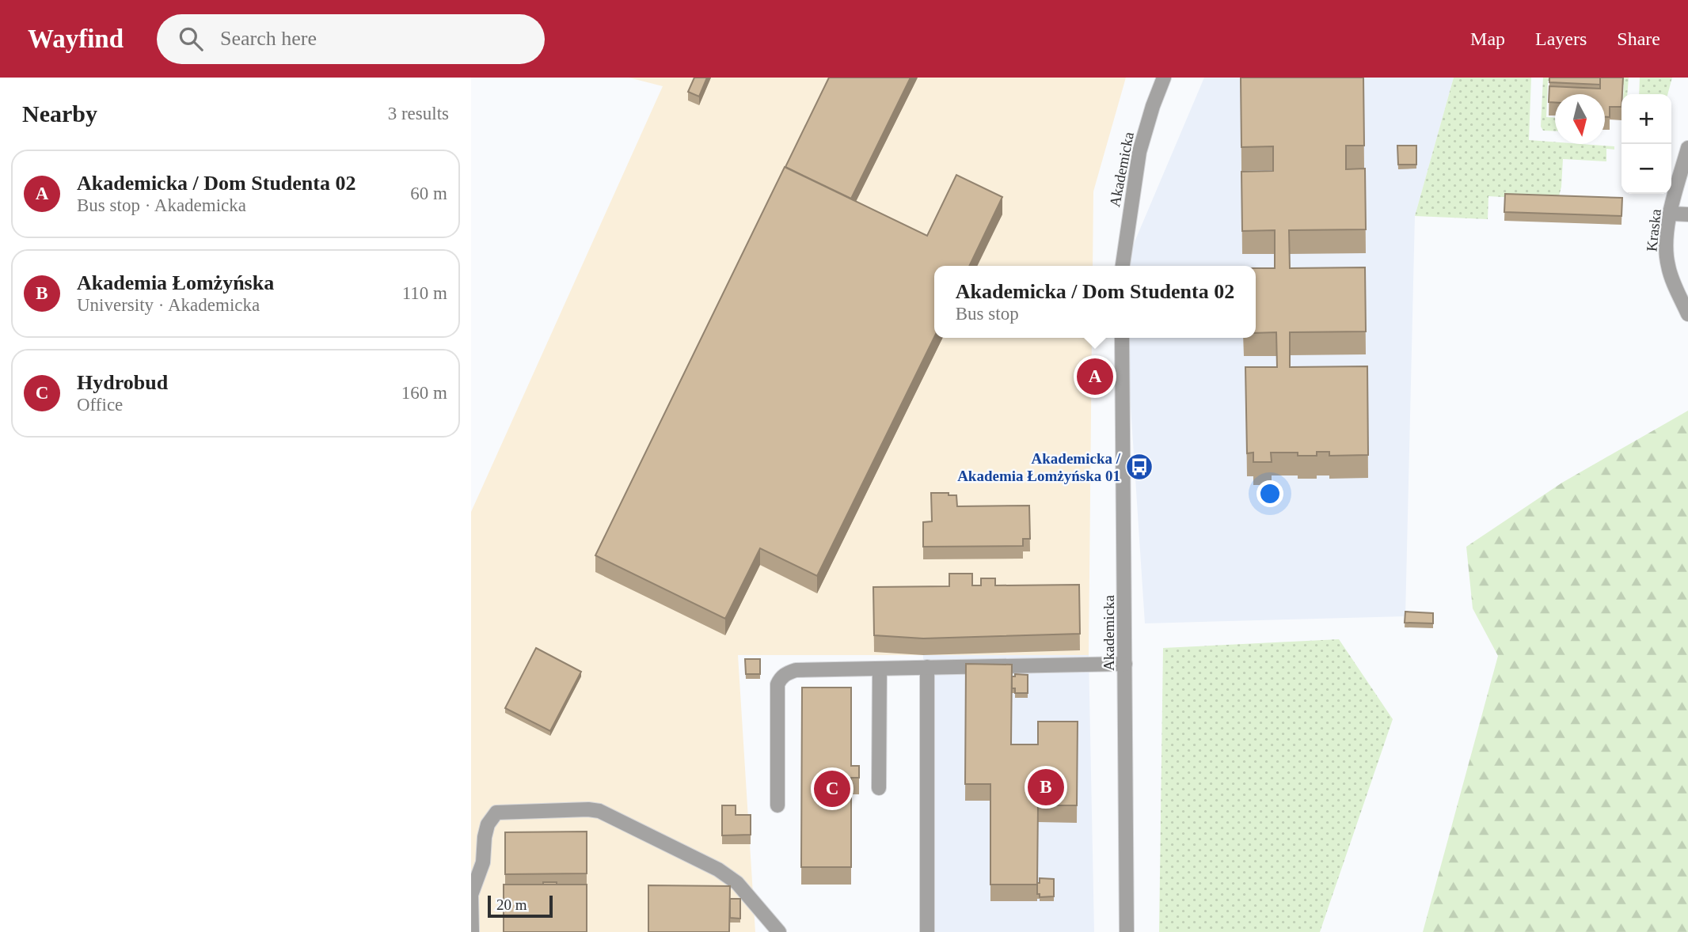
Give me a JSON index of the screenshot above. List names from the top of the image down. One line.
{"streets":{"street":["Akademicka","Kraska"]},"places":{"bus stop":["Akademicka / Akademia Łomżyńska 01"]},"scale_bar":"20 m","north":"bottom","page":{"header":"Wayfind","search":"Search here","nav":["Map","Layers","Share"],"heading":["Nearby","3 results"],"map_buttons":["+","−"],"list":[{"mark":"A","name":"Akademicka / Dom Studenta 02","note":"Bus stop · Akademicka","value":"60 m"},{"mark":"B","name":"Akademia Łomżyńska","note":"University · Akademicka","value":"110 m"},{"mark":"C","name":"Hydrobud","note":"Office","value":"160 m"}],"popup":["Akademicka / Dom Studenta 02","Bus stop"],"pins":["A","B","C"],"scale":"20 m"}}
